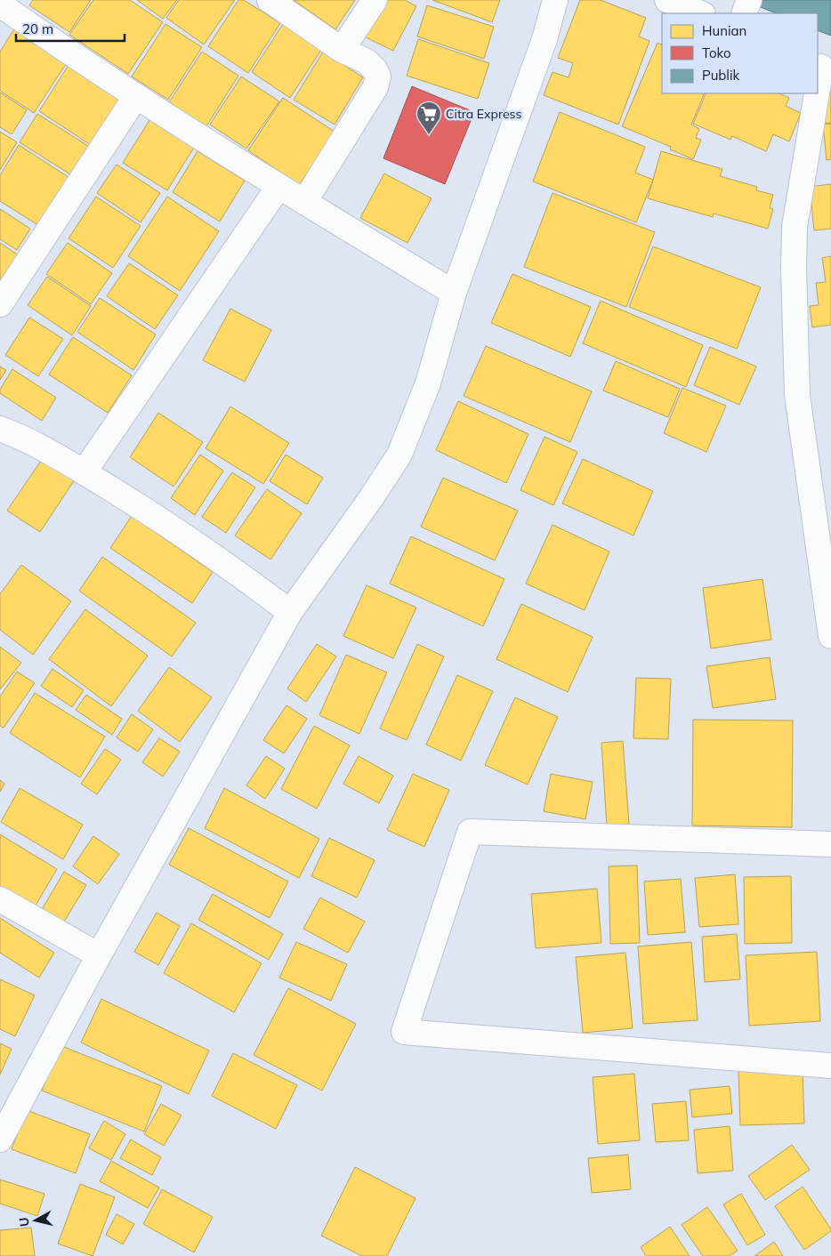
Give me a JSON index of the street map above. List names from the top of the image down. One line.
{"places":{"supermarket":["Citra Express"]},"legend":["Hunian","Toko","Publik"],"scale_bar":"20 m","north":"left"}
